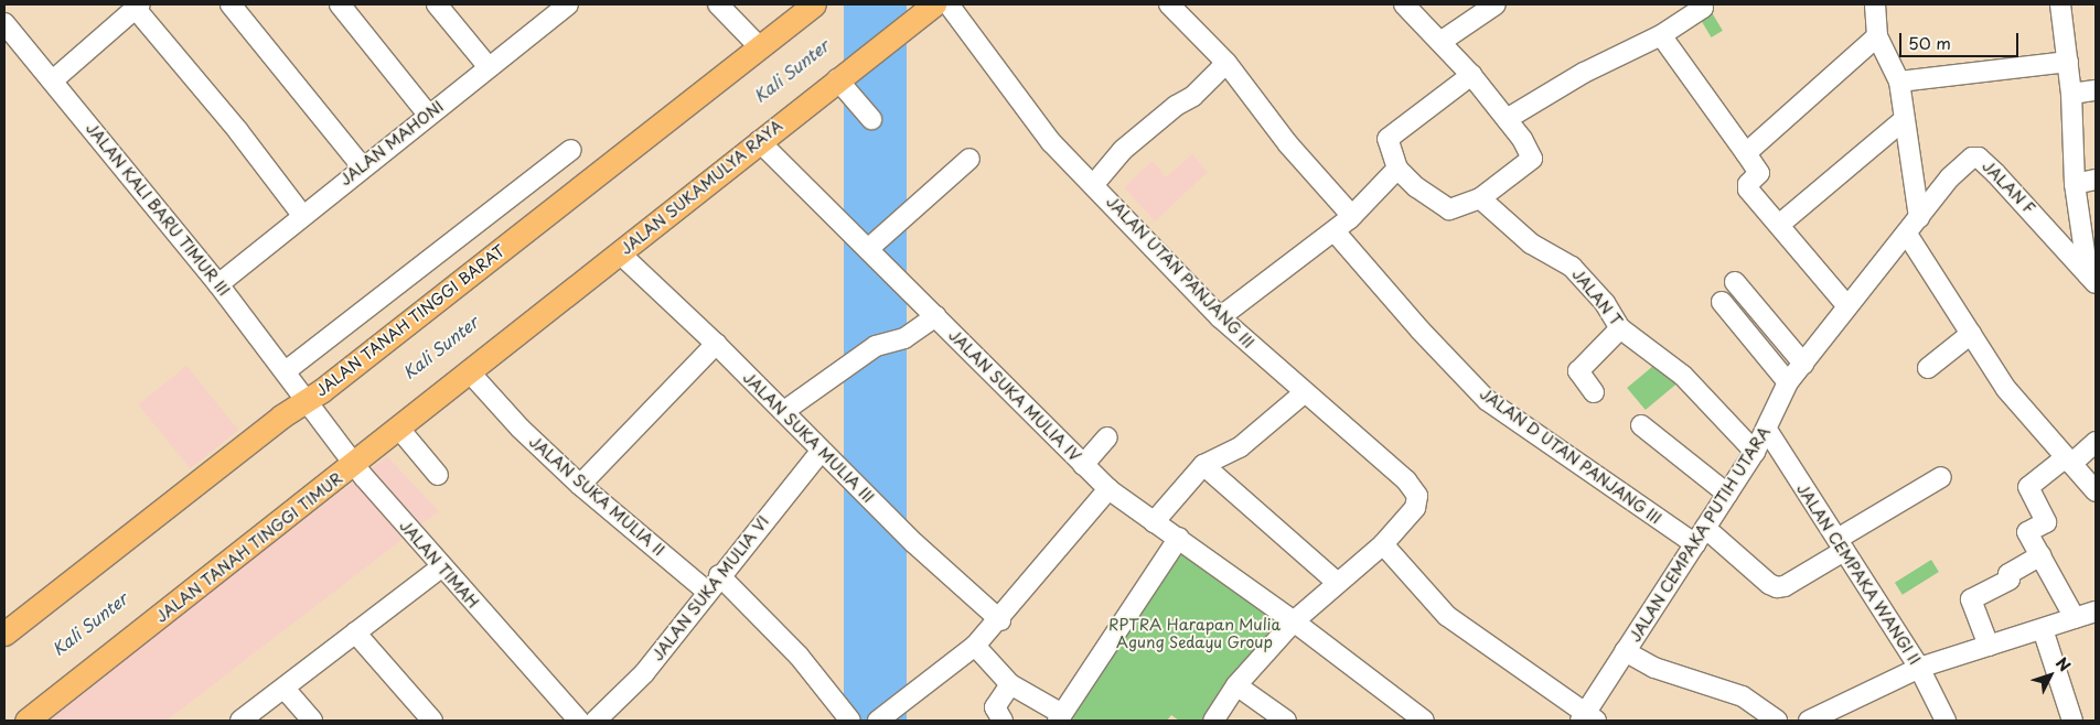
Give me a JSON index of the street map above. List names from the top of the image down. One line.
{"streets":{"main road":["JALAN SUKAMULYA RAYA","JALAN TANAH TINGGI BARAT","JALAN TANAH TINGGI TIMUR"],"street":["JALAN MAHONI","JALAN F","JALAN KALI BARU TIMUR III","JALAN UTAN PANJANG III","JALAN T","JALAN SUKA MULIA IV","JALAN SUKA MULIA III","JALAN D UTAN PANJANG III","JALAN SUKA MULIA II","JALAN CEMPAKA PUTIH UTARA","JALAN TIMAH","JALAN CEMPAKA WANGI II","JALAN SUKA MULIA VI"]},"crossings":[["JALAN MAHONI","JALAN KALI BARU TIMUR III"],["JALAN SUKAMULYA RAYA","JALAN SUKA MULIA IV"],["JALAN SUKAMULYA RAYA","JALAN SUKA MULIA III"],["JALAN SUKAMULYA RAYA","JALAN SUKA MULIA II"],["JALAN SUKAMULYA RAYA","JALAN TANAH TINGGI TIMUR"],["JALAN F","JALAN CEMPAKA PUTIH UTARA"],["JALAN KALI BARU TIMUR III","JALAN TANAH TINGGI BARAT"],["JALAN KALI BARU TIMUR III","JALAN TIMAH"],["JALAN T","JALAN CEMPAKA PUTIH UTARA"],["JALAN TANAH TINGGI BARAT","JALAN TIMAH"],["JALAN SUKA MULIA III","JALAN SUKA MULIA VI"],["JALAN D UTAN PANJANG III","JALAN CEMPAKA PUTIH UTARA"],["JALAN SUKA MULIA II","JALAN TANAH TINGGI TIMUR"],["JALAN SUKA MULIA II","JALAN SUKA MULIA VI"],["JALAN CEMPAKA PUTIH UTARA","JALAN CEMPAKA WANGI II"],["JALAN TANAH TINGGI TIMUR","JALAN TIMAH"]],"water":["Kali Sunter"],"parks":["RPTRA Harapan Mulia Agung Sedayu Group"],"scale_bar":"50 m","north":"top right"}
